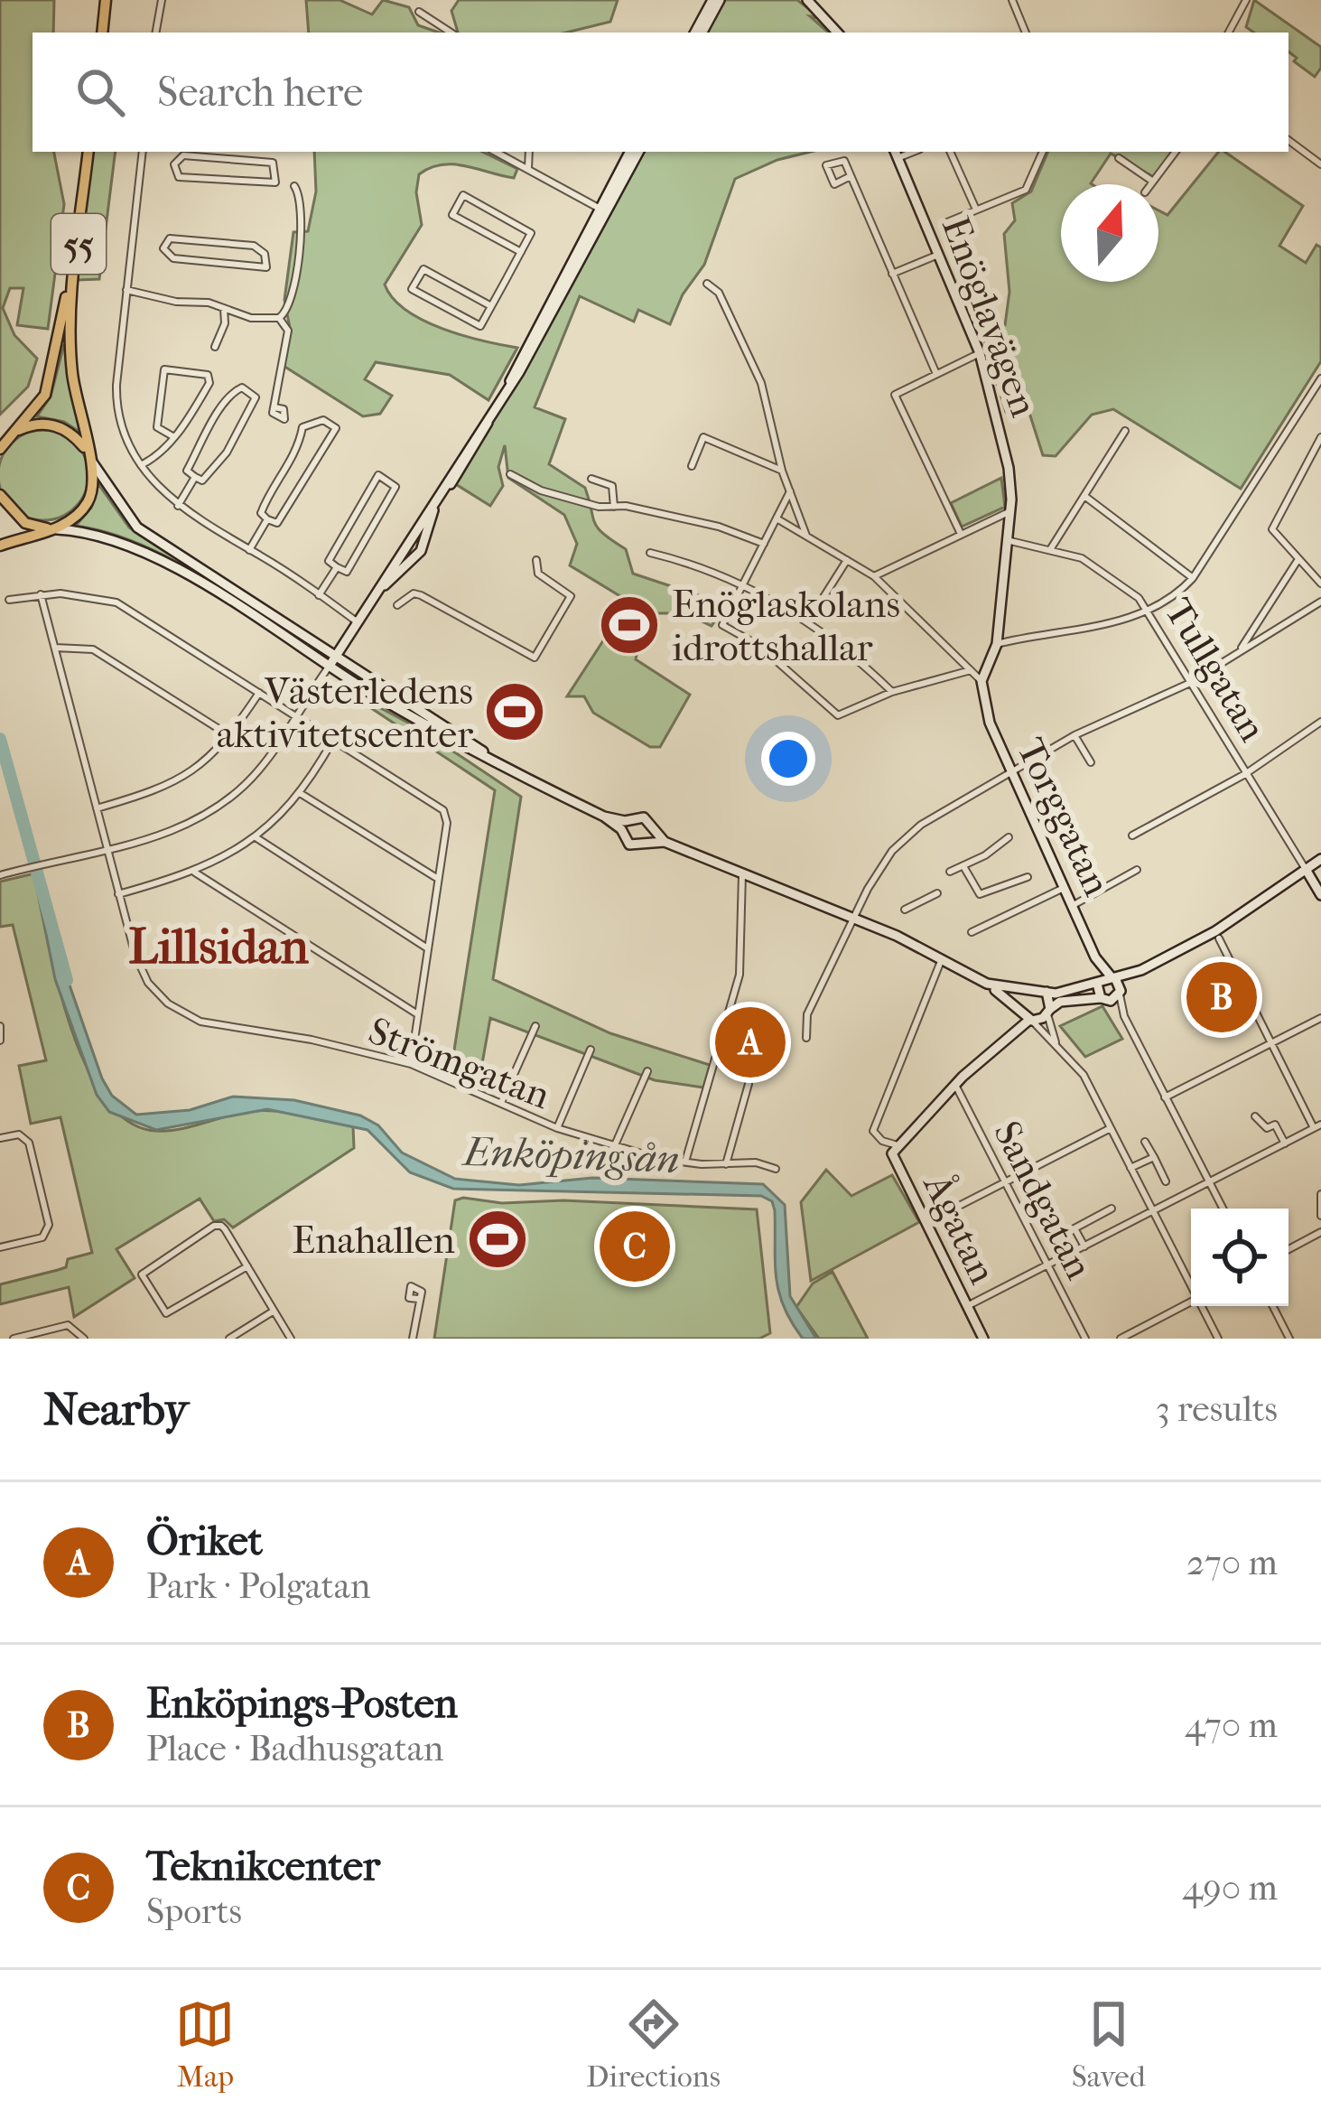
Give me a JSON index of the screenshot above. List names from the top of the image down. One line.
{"streets":{"main road":["55"],"street":["Enöglavägen","Tullgatan","Torggatan","Strömgatan","Sandgatan","Ågatan"]},"crossings":[["Enöglavägen","Tullgatan"],["Enöglavägen","Torggatan"]],"districts":["Lillsidan"],"water":["Enköpingsån"],"places":{"sports":["Enöglaskolans idrottshallar","Västerledens aktivitetscenter","Enahallen"]},"north":"top","page":{"search":"Search here","pins":["B","A","C"],"heading":["Nearby","3 results"],"list":[{"mark":"A","name":"Öriket","note":"Park · Polgatan","value":"270 m"},{"mark":"B","name":"Enköpings-Posten","note":"Place · Badhusgatan","value":"470 m"},{"mark":"C","name":"Teknikcenter","note":"Sports","value":"490 m"}],"nav":["Map","Directions","Saved"]}}
